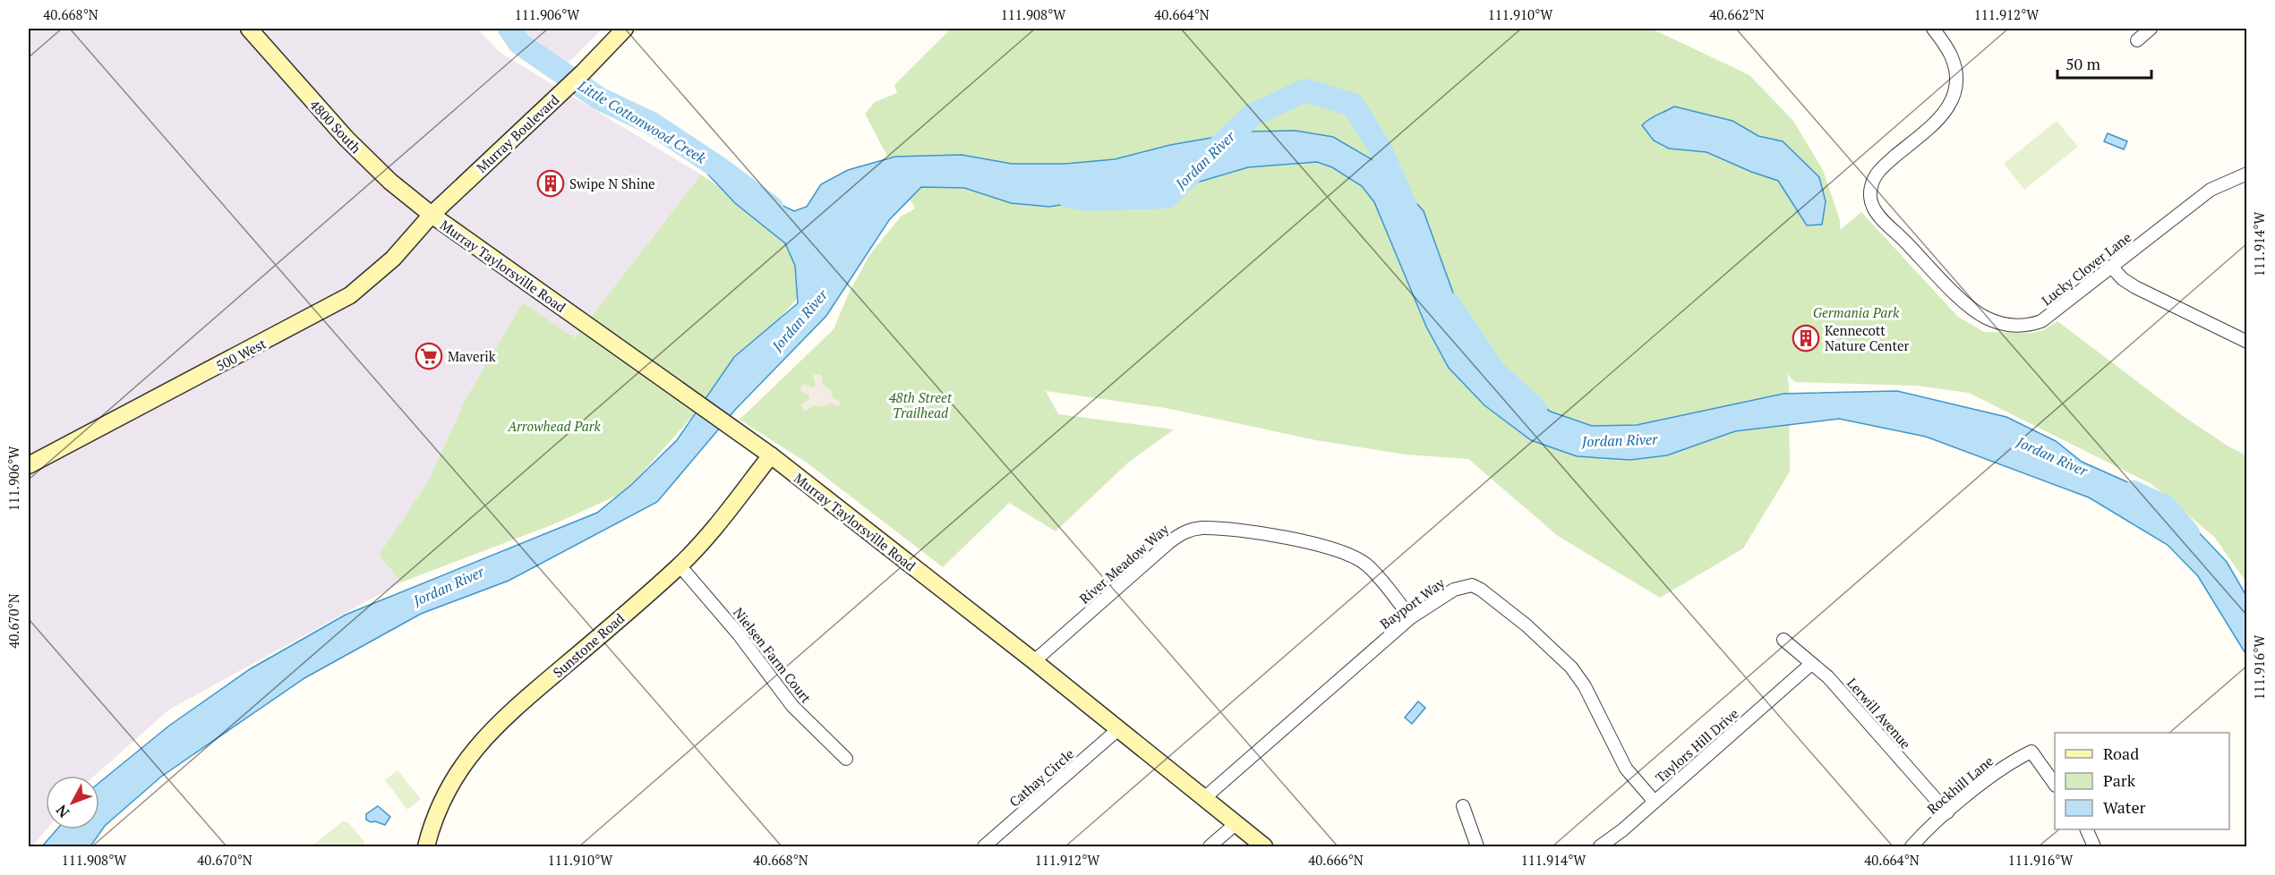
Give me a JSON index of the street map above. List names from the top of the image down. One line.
{"streets":{"street":["4800 South","Murray Boulevard","Murray Taylorsville Road","Lucky Clover Lane","500 West","River Meadow Way","Bayport Way","Sunstone Road","Nielsen Farm Court","Lerwill Avenue","Taylors Hill Drive","Cathay Circle","Rockhill Lane"]},"crossings":[["4800 South","Murray Boulevard"],["4800 South","Murray Taylorsville Road"],["4800 South","500 West"],["Murray Boulevard","Murray Taylorsville Road"],["Murray Boulevard","500 West"],["Murray Taylorsville Road","500 West"],["Murray Taylorsville Road","River Meadow Way"],["Murray Taylorsville Road","Bayport Way"],["Murray Taylorsville Road","Sunstone Road"],["Murray Taylorsville Road","Cathay Circle"],["River Meadow Way","Bayport Way"],["Bayport Way","Taylors Hill Drive"],["Sunstone Road","Nielsen Farm Court"],["Lerwill Avenue","Taylors Hill Drive"],["Lerwill Avenue","Rockhill Lane"]],"water":["Little Cottonwood Creek","Jordan River"],"parks":["Germania Park","48th Street Trailhead","Arrowhead Park"],"places":{"building":["Swipe N Shine","Kennecott Nature Center"],"supermarket":["Maverik"]},"legend":["Road","Park","Water"],"scale_bar":"50 m","north":"bottom left","coordinates":["40.668°N","111.906°W","111.908°W","40.664°N","111.910°W","40.662°N","111.912°W","111.914°W","40.670°N","111.916°W","40.666°N"]}
